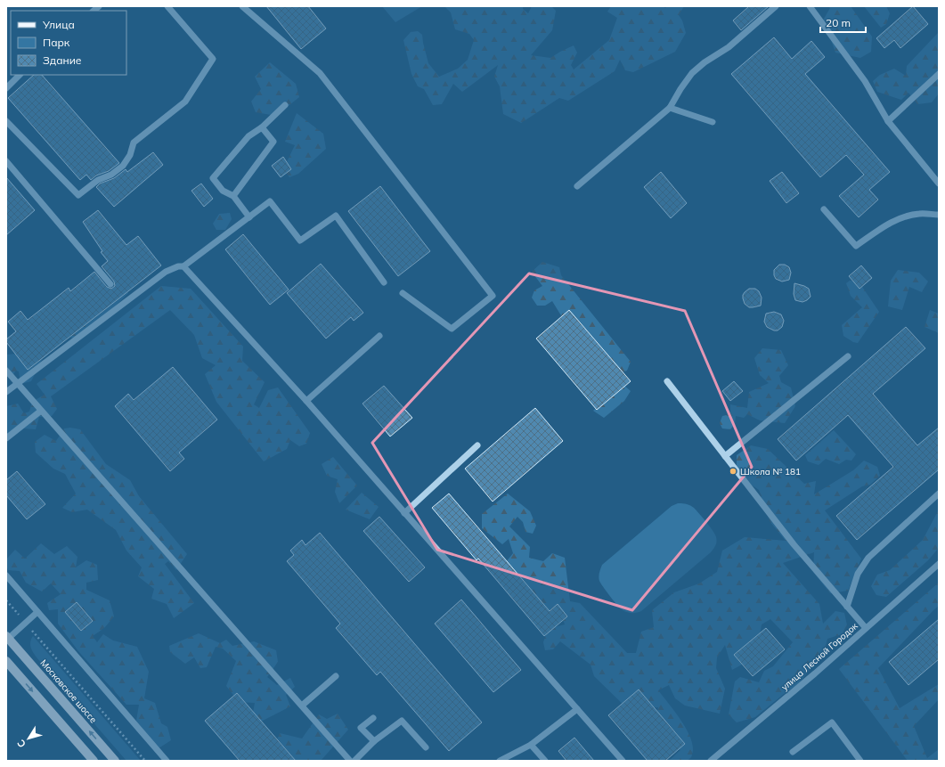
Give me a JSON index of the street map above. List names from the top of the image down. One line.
{"streets":{"main road":["Московское шоссе"],"street":["улица Лесной Городок"]},"places":["Школа № 181"],"legend":["Улица","Парк","Здание"],"scale_bar":"20 m","north":"bottom left"}
